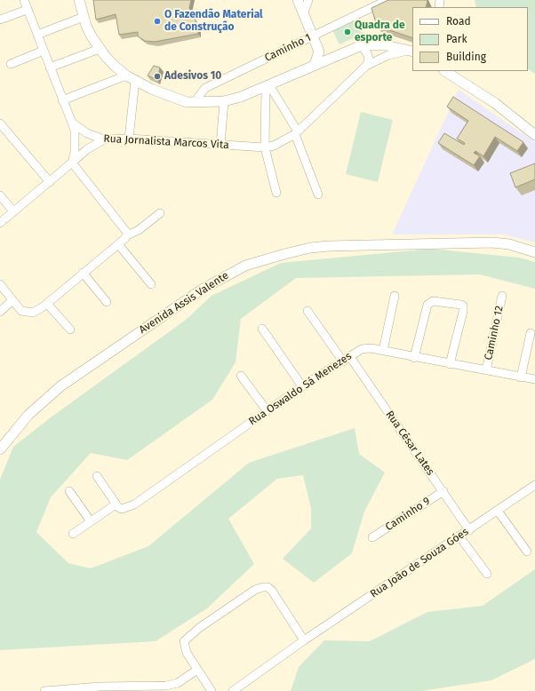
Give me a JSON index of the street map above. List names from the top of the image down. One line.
{"streets":{"main road":["Avenida Assis Valente"],"street":["Caminho 1","Rua Jornalista Marcos Vita","Caminho 12","Rua Oswaldo Sá Menezes","Rua César Lates","Caminho 9","Rua João de Souza Góes"]},"crossings":[["Caminho 12","Rua Oswaldo Sá Menezes"],["Rua Oswaldo Sá Menezes","Rua César Lates"],["Rua César Lates","Caminho 9"],["Rua César Lates","Rua João de Souza Góes"]],"places":["O Fazendão Material de Construção","Quadra de esporte","Adesivos 10"],"legend":["Road","Park","Building"]}
